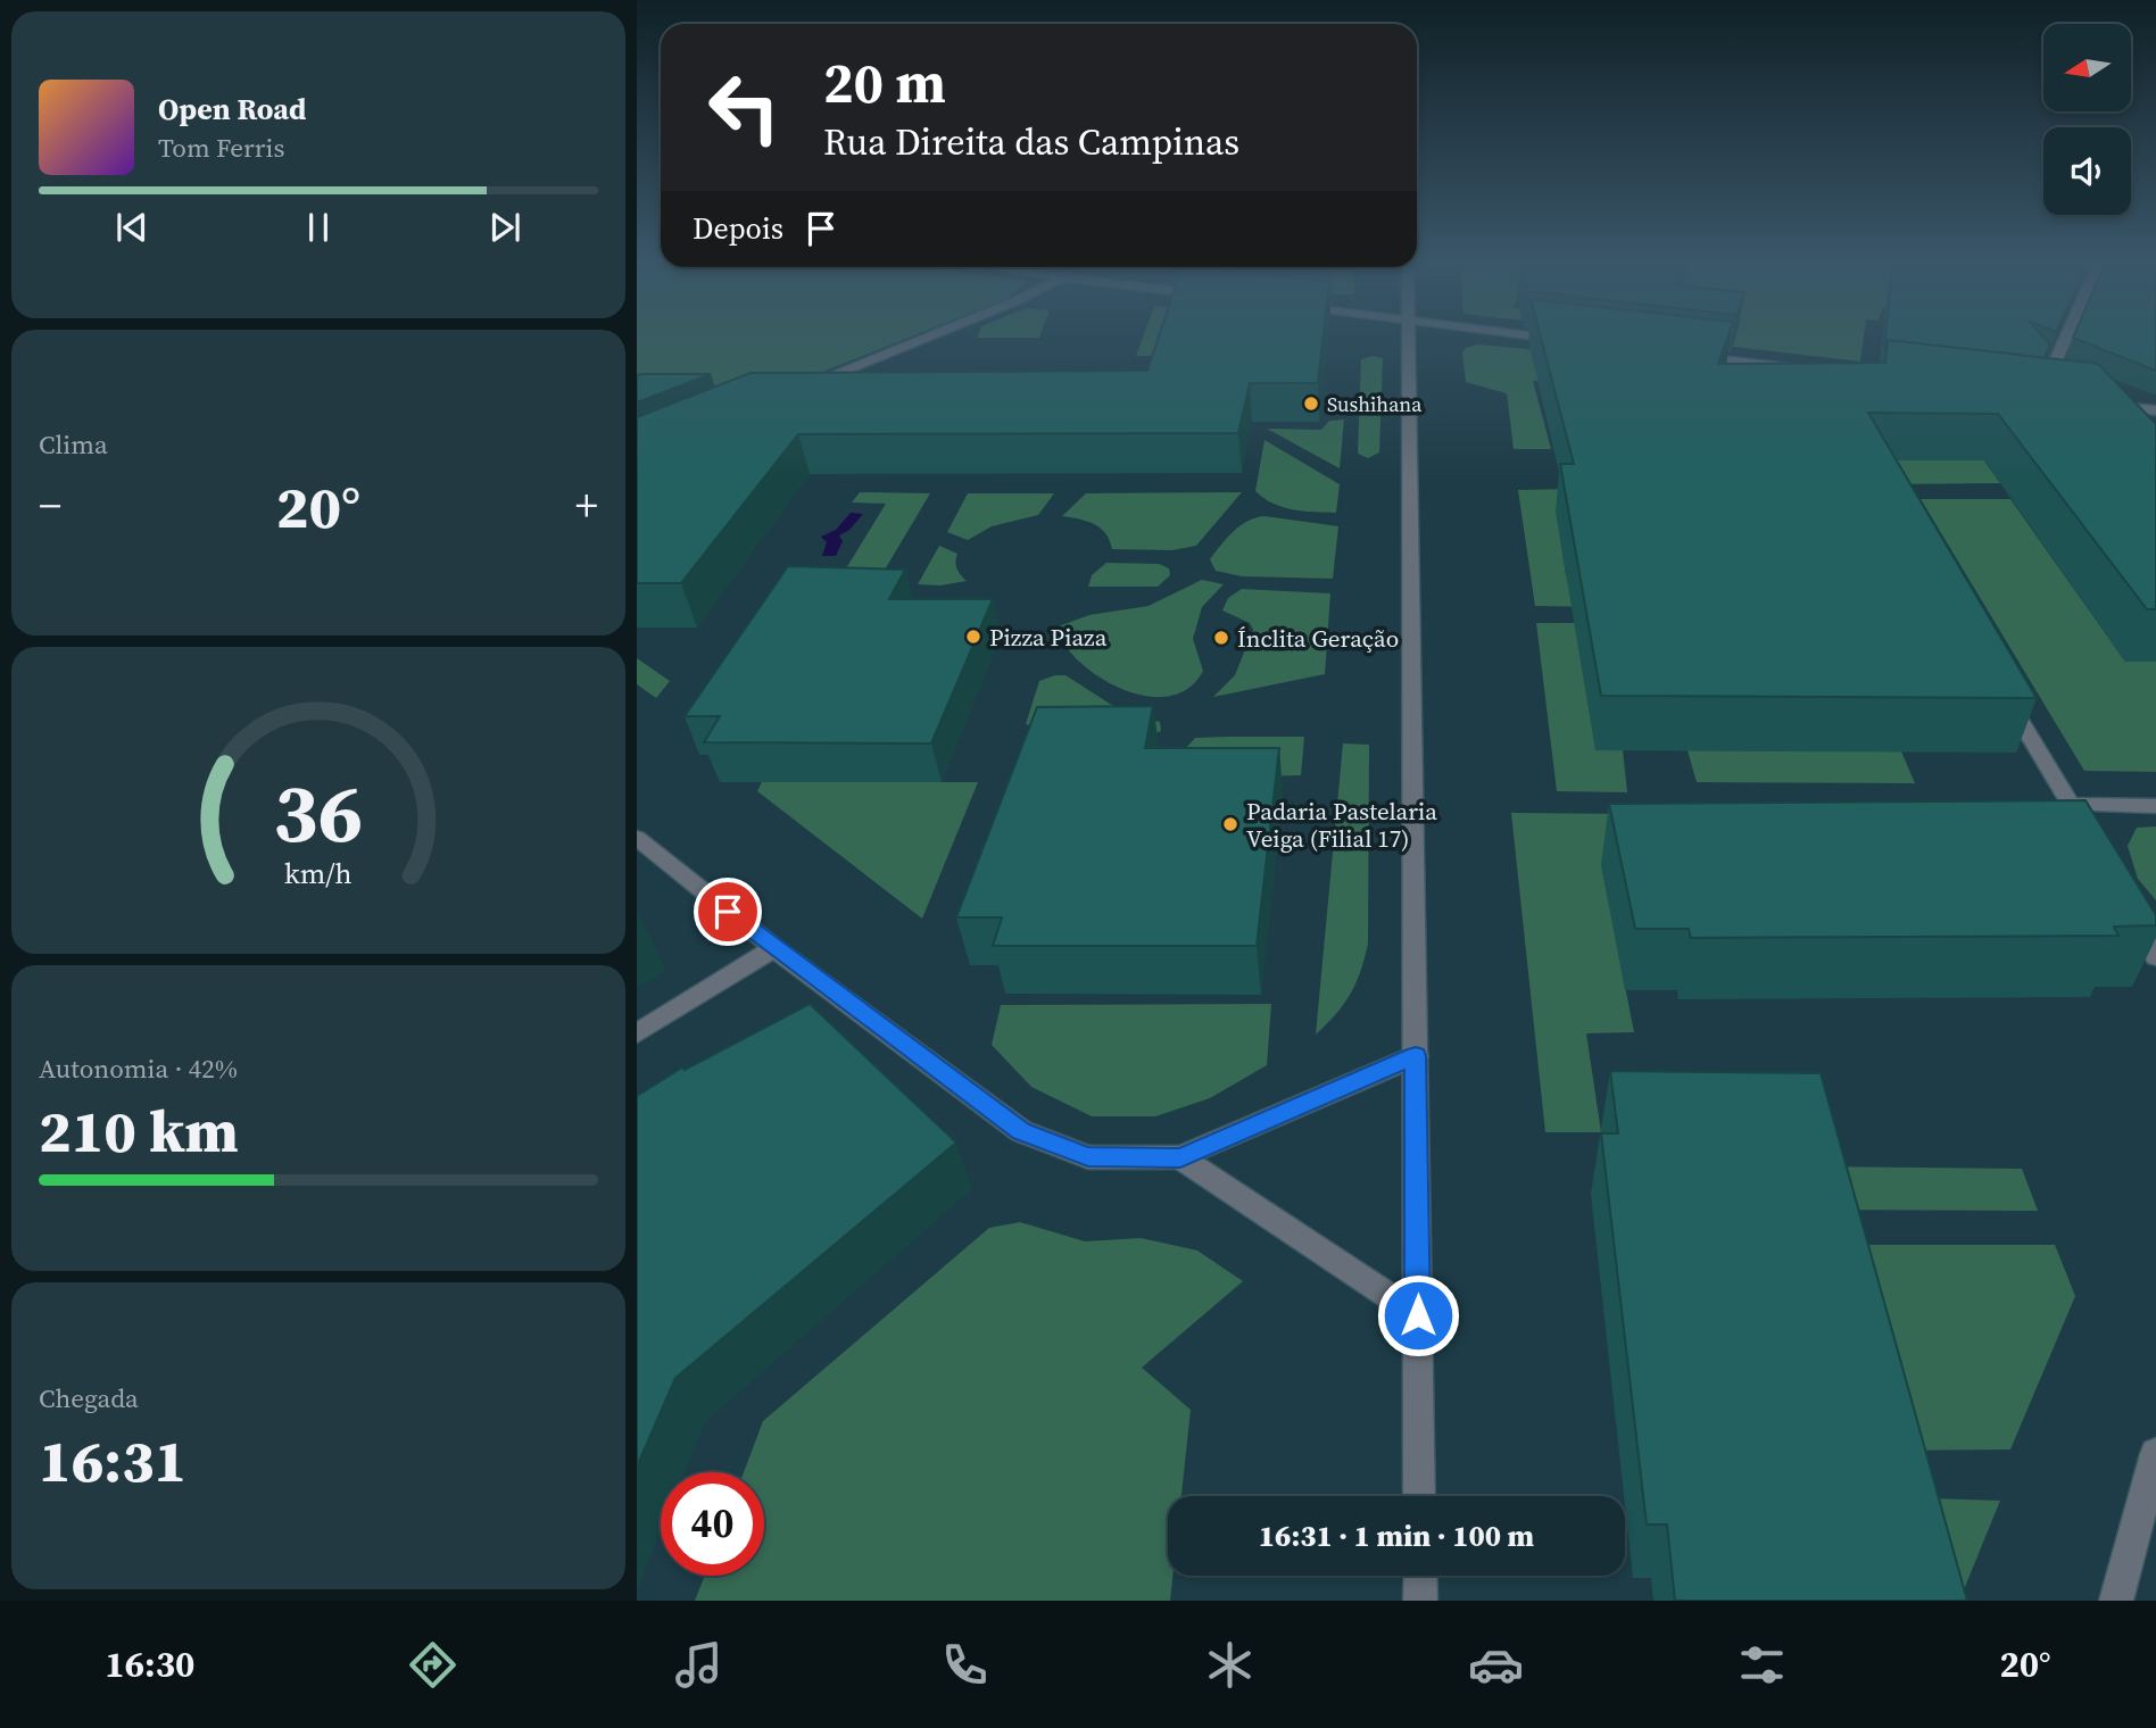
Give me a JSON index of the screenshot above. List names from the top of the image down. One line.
{"places":["Sushihana","Pizza Piaza","Ínclita Geração","Padaria Pastelaria Veiga (Filial 17)"],"north":"left","page":{"turn":["20 m","Rua Direita das Campinas"],"song":["Open Road","Tom Ferris"],"then":"Depois","tile":["Clima",["Autonomia · 42%","210 km"],["Chegada","16:31"]],"heat":["−","20°","+"],"limit":"40","trip":"16:31 · 1 min · 100 m","tabs":["16:30","20°"],"gauge":["36","km/h"]}}
